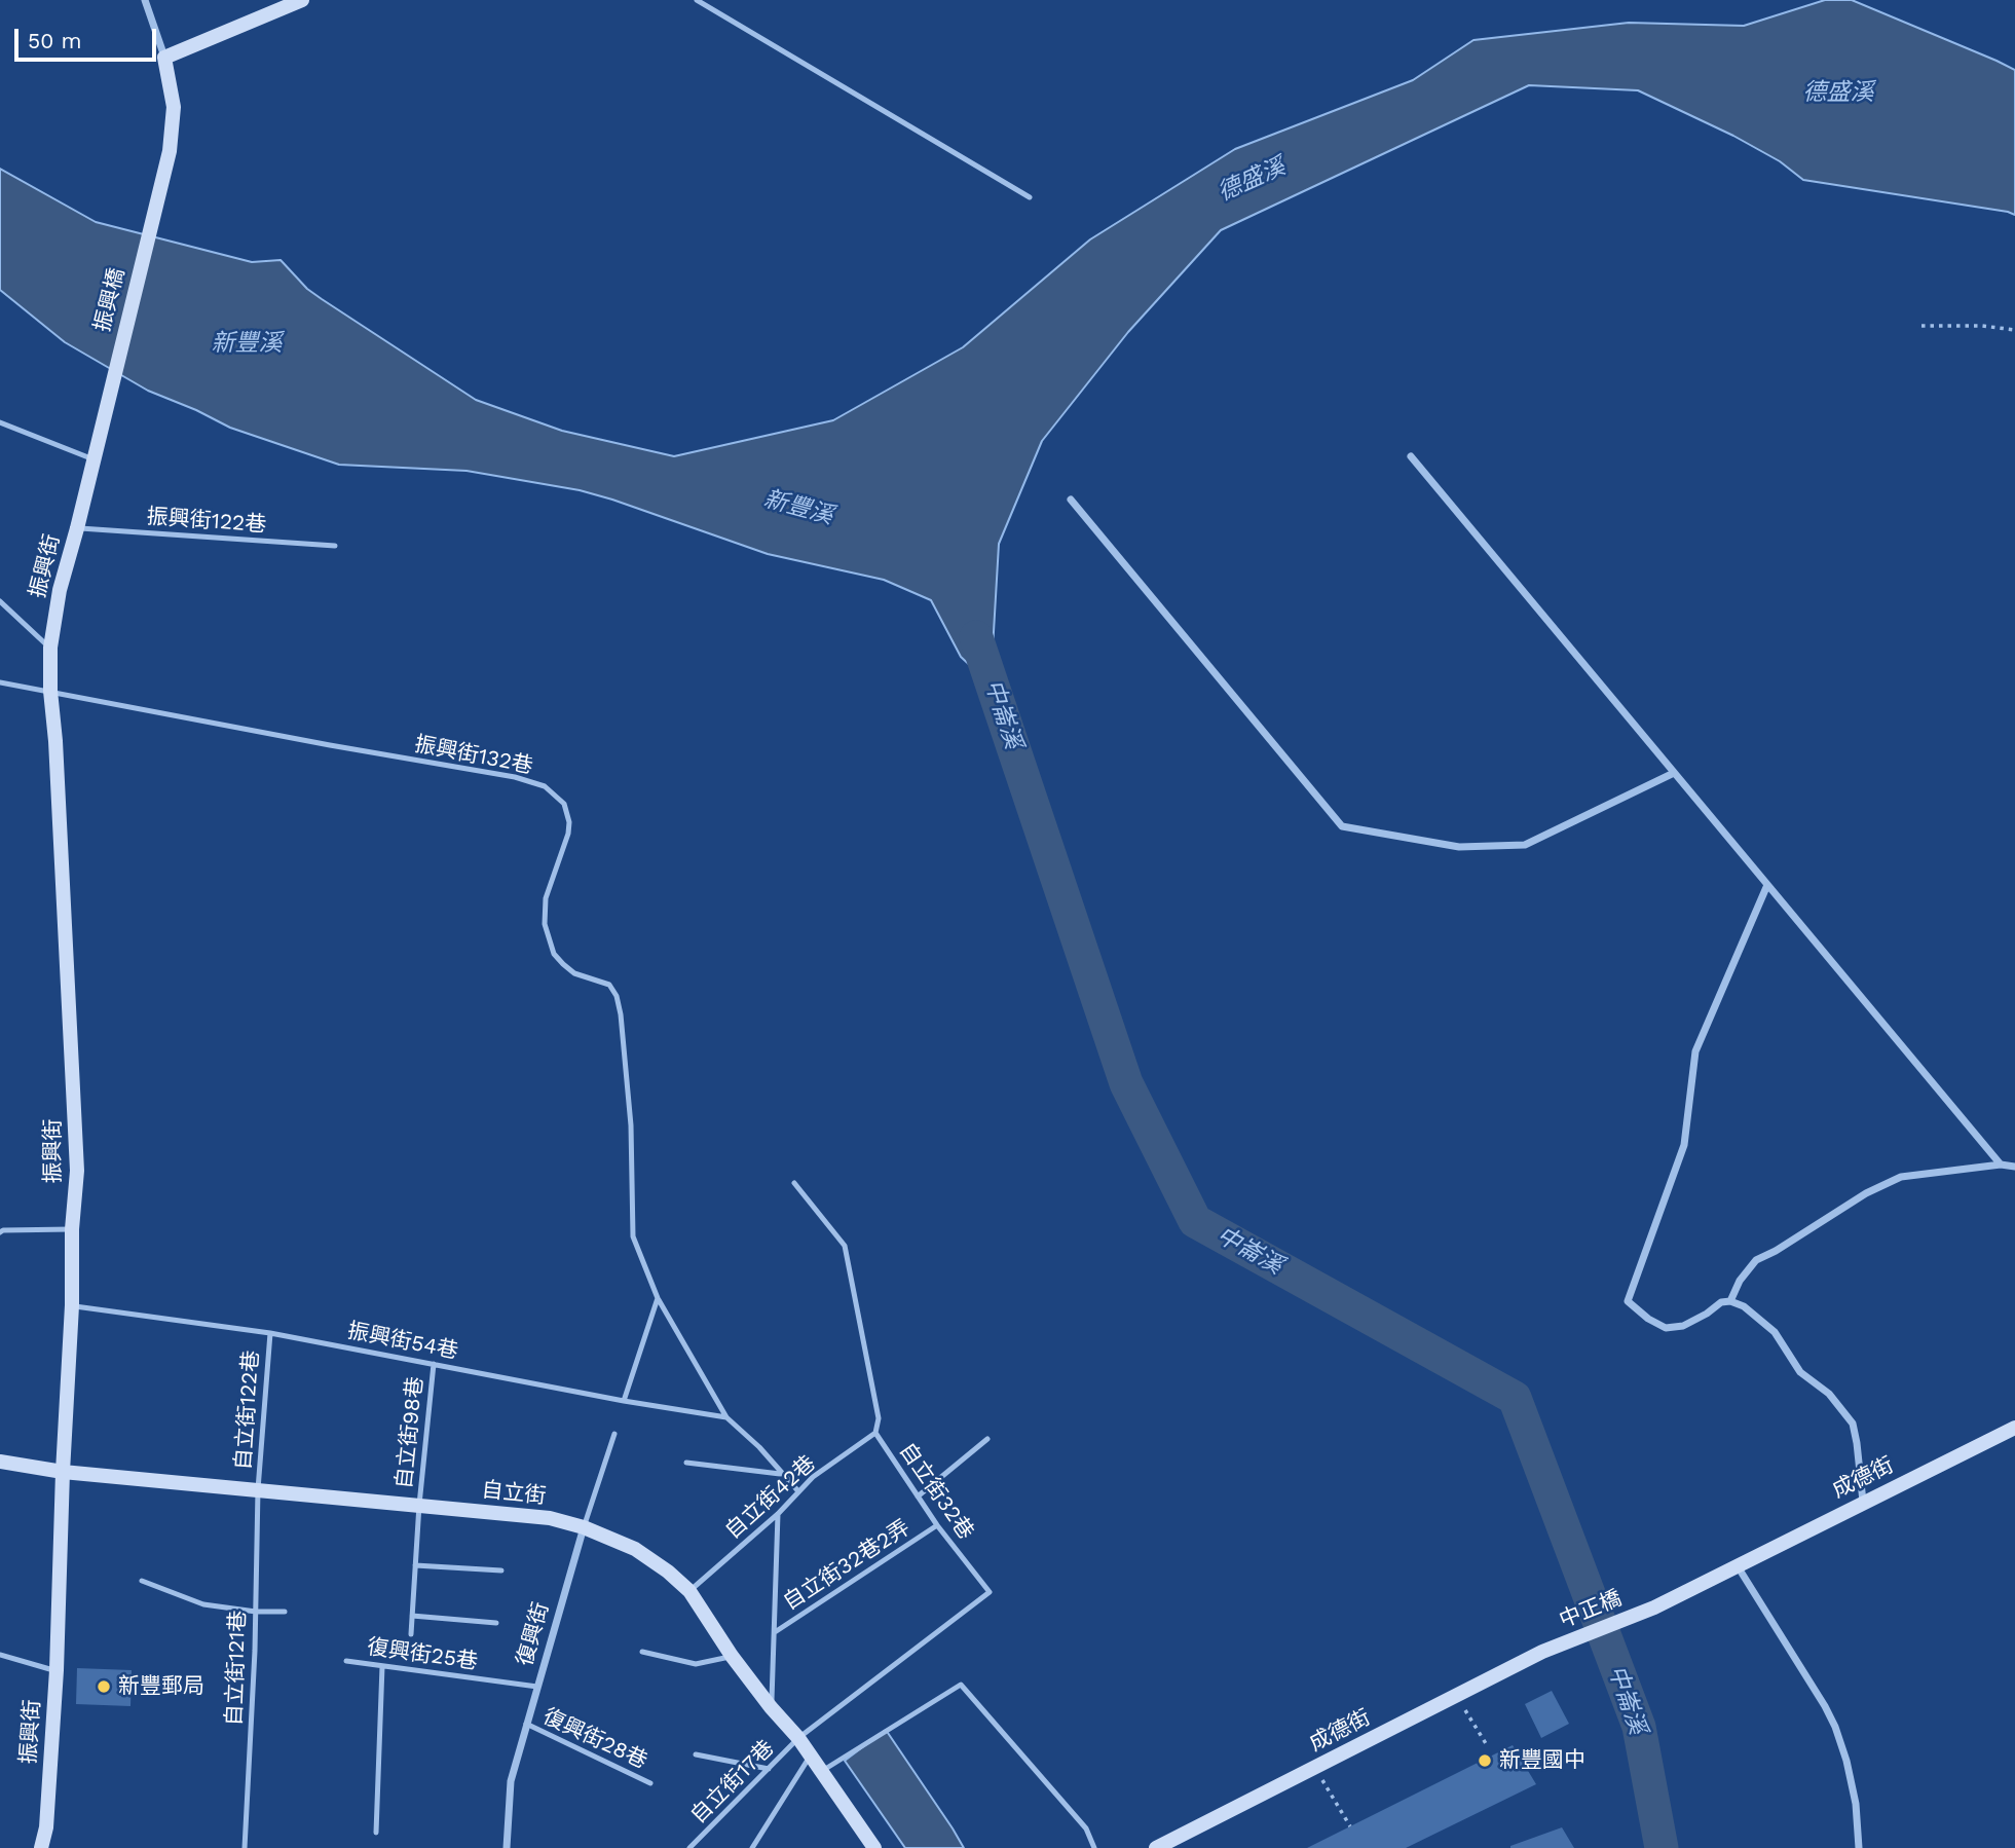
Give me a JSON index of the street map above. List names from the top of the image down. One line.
{"streets":{"street":["振興橋","振興街","成德街","自立街","中正橋","復興街"],"lane":["振興街122巷","振興街132巷","振興街54巷","自立街122巷","自立街98巷","自立街32巷","自立街42巷","自立街32巷2弄","復興街25巷","自立街121巷","復興街28巷","自立街17巷"]},"crossings":[["振興橋","振興街"],["振興街122巷","振興街"],["振興街","振興街132巷"],["振興街","振興街54巷"],["振興街","自立街"],["振興街132巷","振興街54巷"],["振興街132巷","自立街42巷"],["振興街54巷","自立街122巷"],["振興街54巷","自立街98巷"],["自立街122巷","自立街"],["自立街122巷","自立街121巷"],["自立街98巷","自立街"],["成德街","中正橋"],["自立街32巷","自立街"],["自立街32巷","自立街42巷"],["自立街32巷","自立街32巷2弄"],["自立街32巷","自立街17巷"],["自立街","自立街42巷"],["自立街","復興街"],["自立街","自立街121巷"],["自立街","自立街17巷"],["復興街","復興街25巷"],["復興街","復興街28巷"]],"water":["德盛溪","新豐溪","中崙溪"],"places":["新豐郵局","新豐國中"],"scale_bar":"50 m"}
